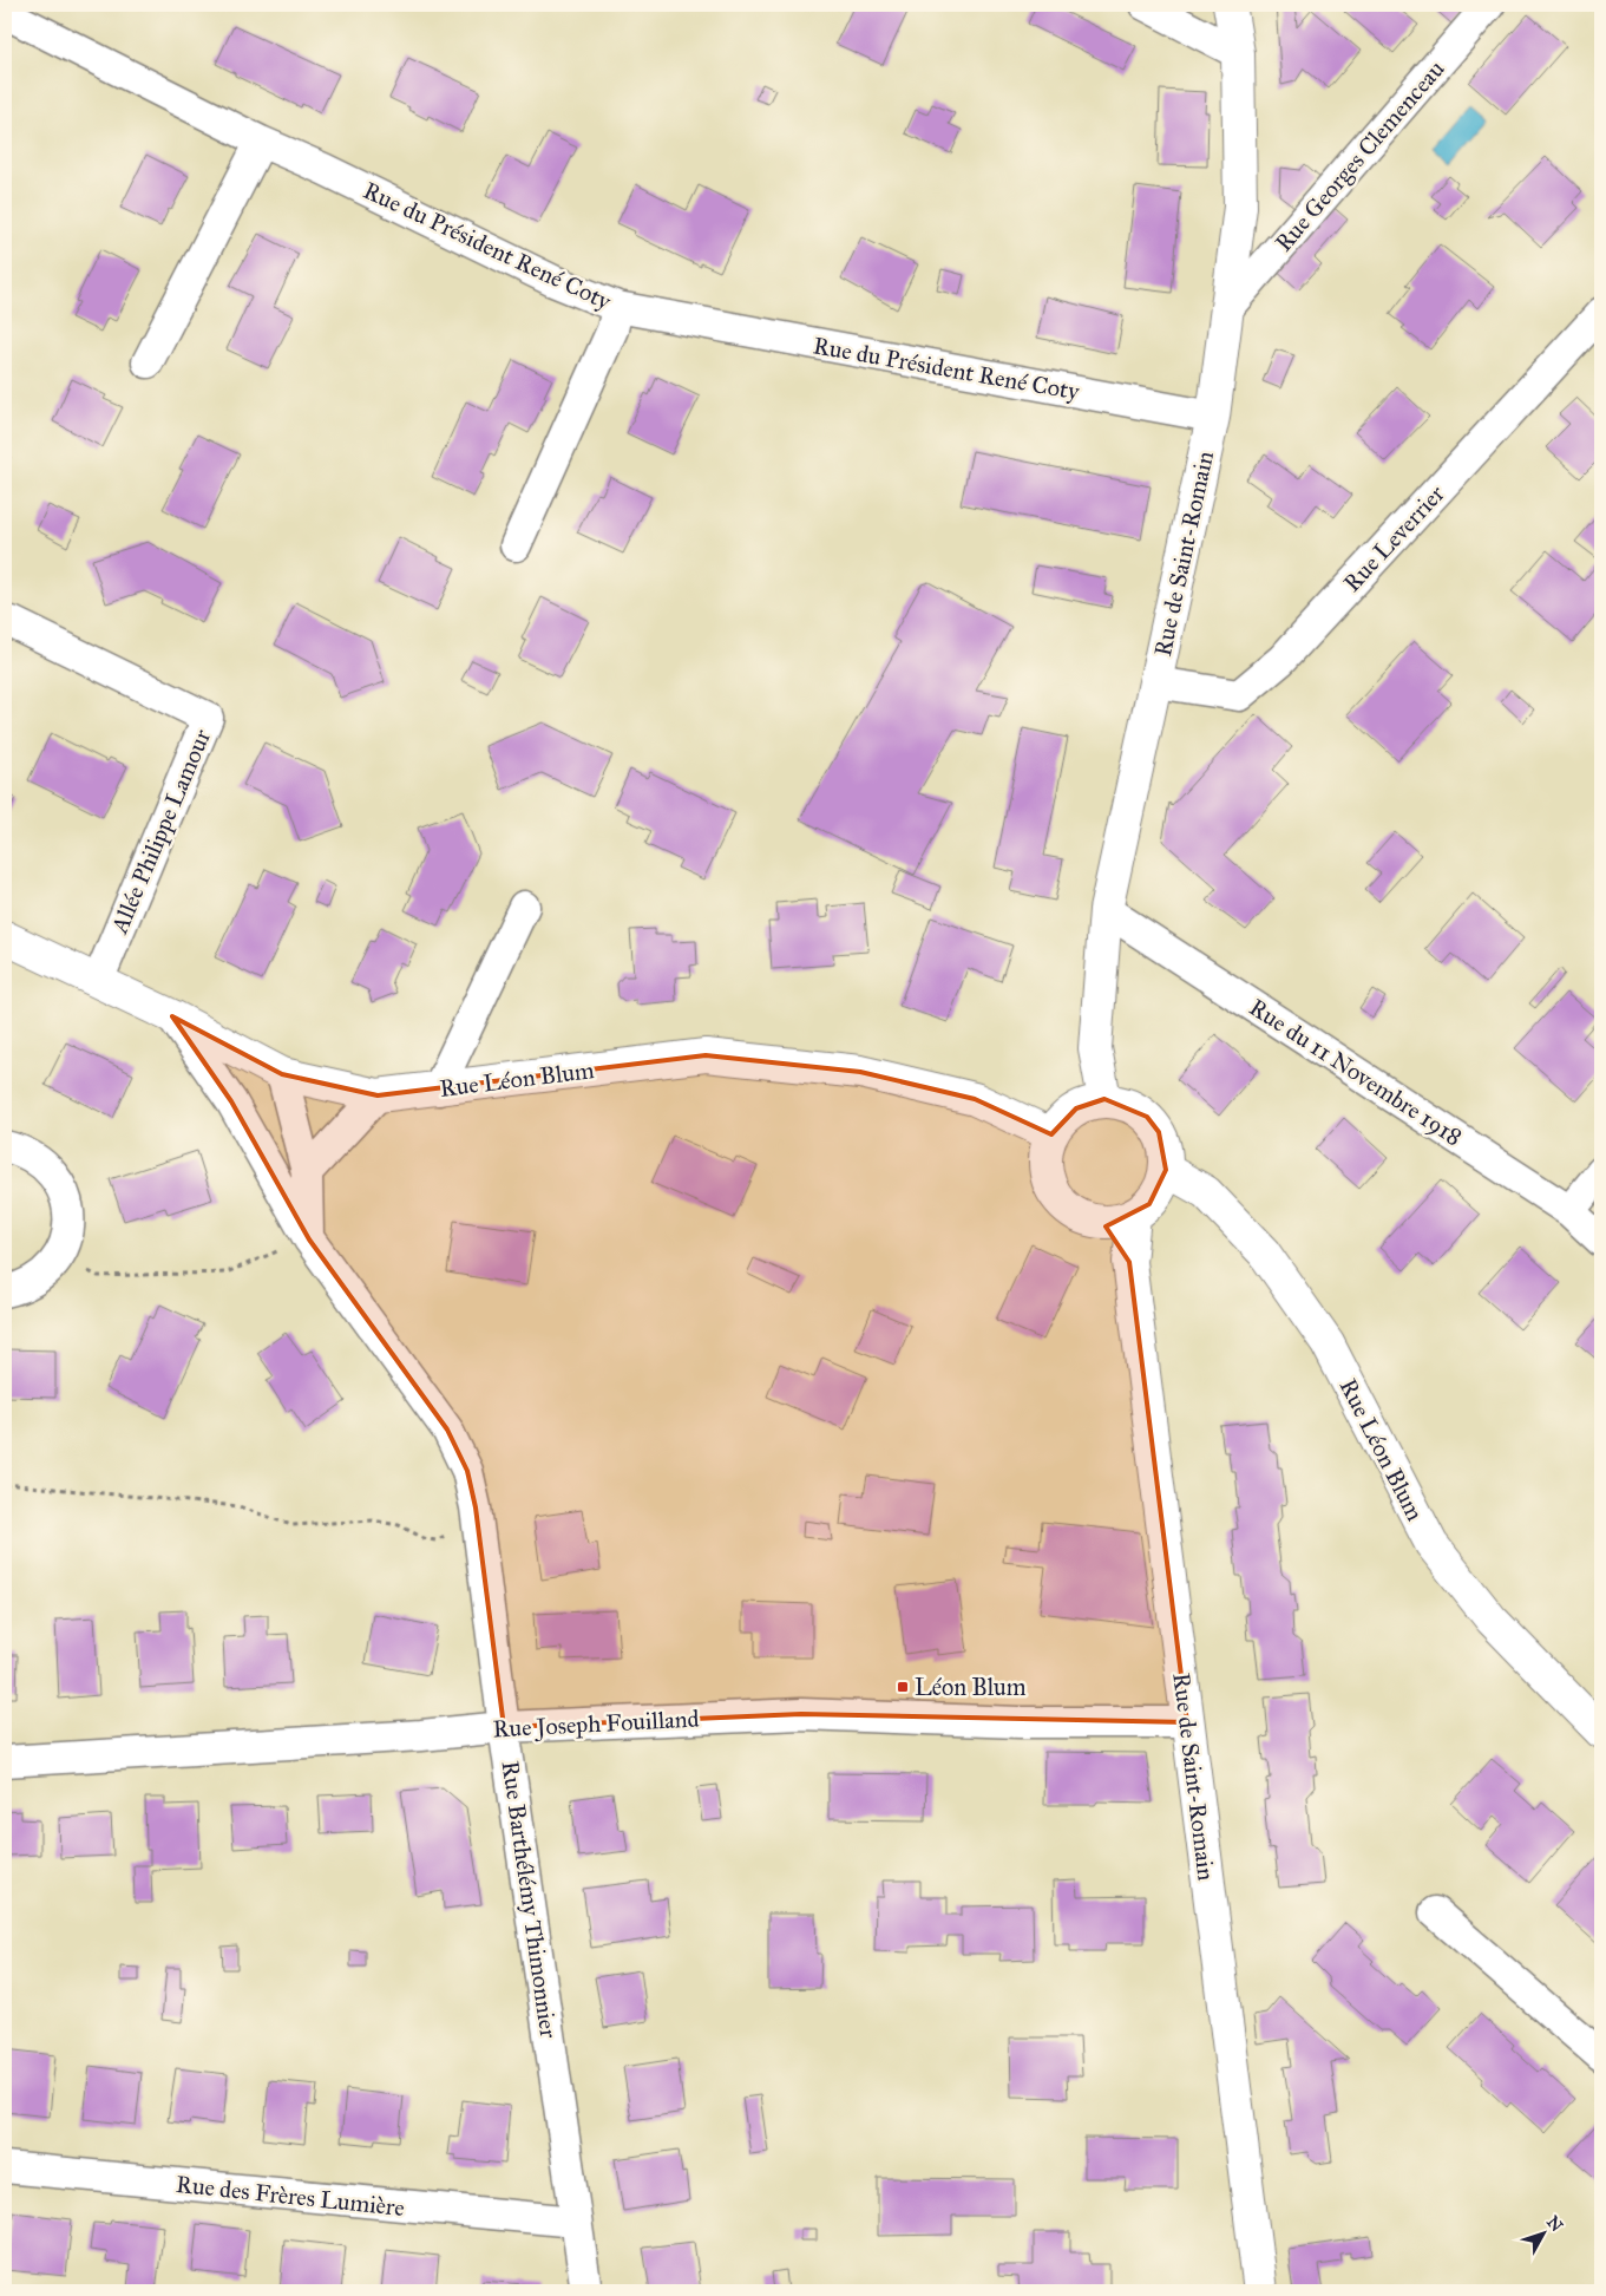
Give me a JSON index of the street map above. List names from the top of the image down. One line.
{"streets":{"street":["Rue Georges Clemenceau","Rue du Président René Coty","Rue Leverrier","Rue de Saint-Romain","Allée Philippe Lamour","Rue du 11 Novembre 1918","Rue Léon Blum","Rue Joseph Fouilland","Rue Barthélémy Thimonnier","Rue des Frères Lumière"]},"crossings":[["Rue Georges Clemenceau","Rue de Saint-Romain"],["Rue du Président René Coty","Rue de Saint-Romain"],["Rue Leverrier","Rue de Saint-Romain"],["Rue de Saint-Romain","Rue du 11 Novembre 1918"],["Rue de Saint-Romain","Rue Léon Blum"],["Rue de Saint-Romain","Rue Joseph Fouilland"],["Allée Philippe Lamour","Rue Léon Blum"],["Rue Léon Blum","Rue Barthélémy Thimonnier"],["Rue Joseph Fouilland","Rue Barthélémy Thimonnier"],["Rue Barthélémy Thimonnier","Rue des Frères Lumière"]],"places":{"transit":["Léon Blum"]},"north":"top right"}
